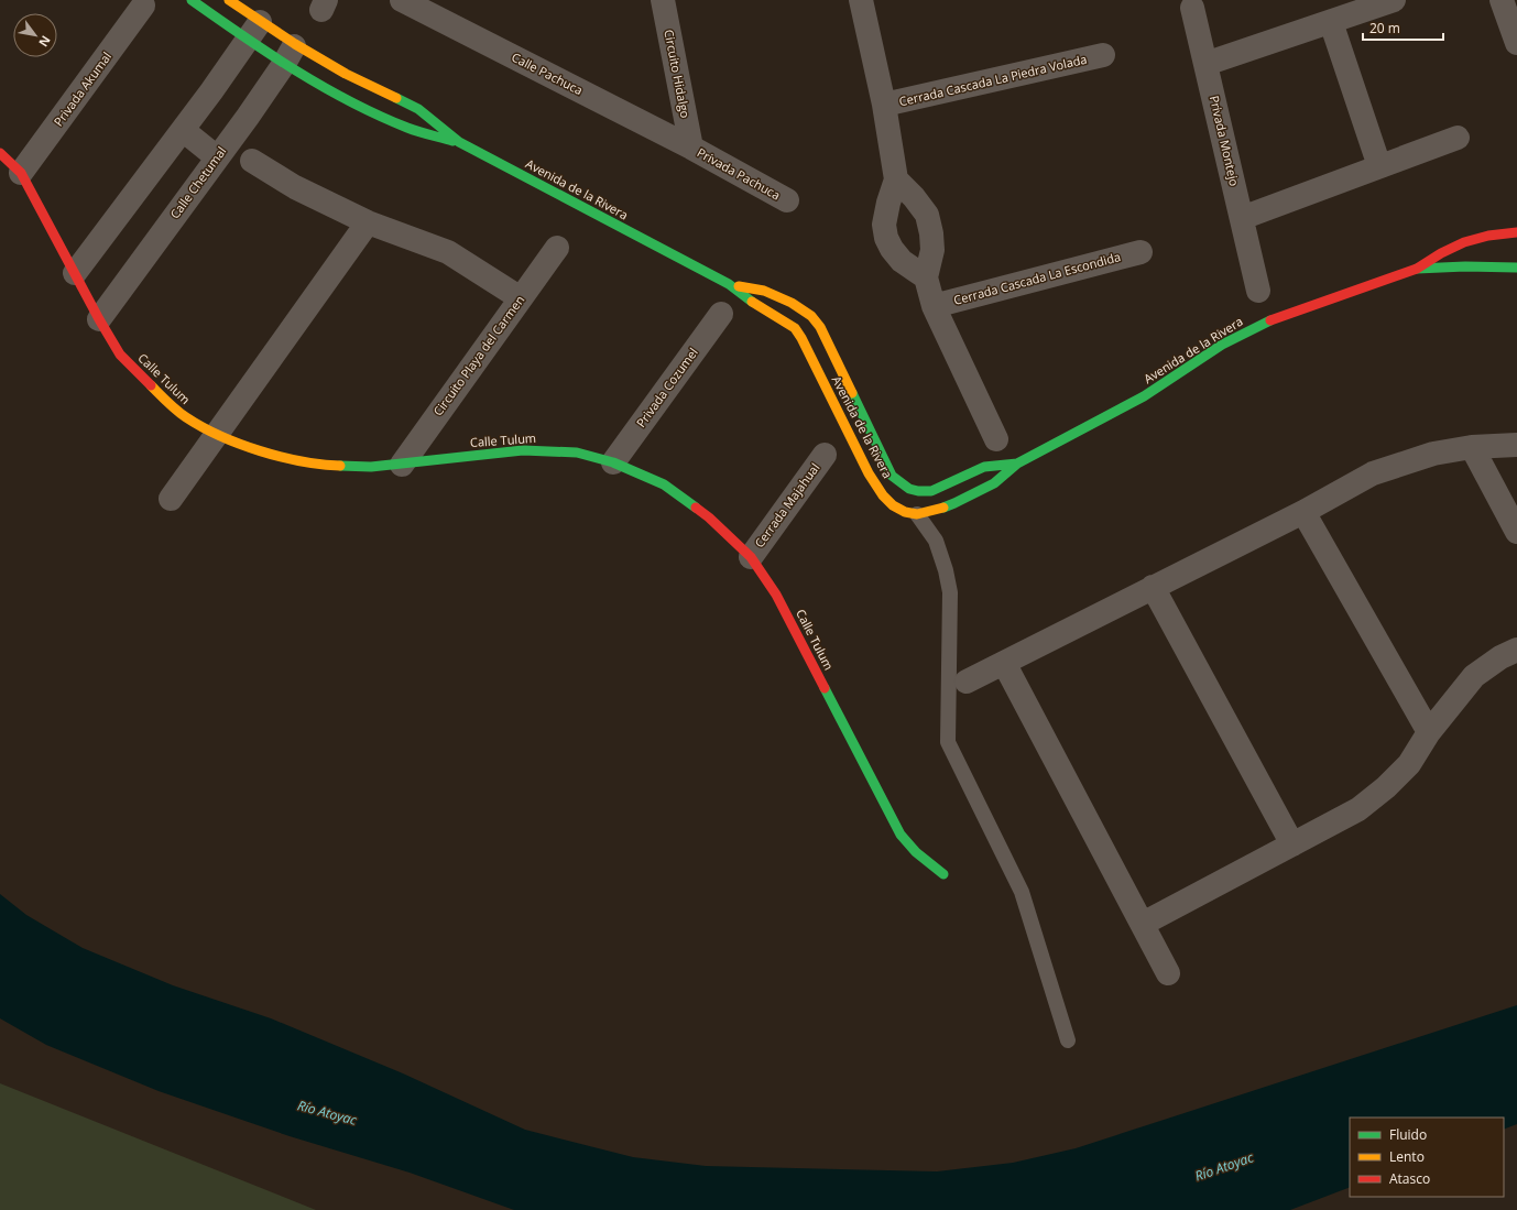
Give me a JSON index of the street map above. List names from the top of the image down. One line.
{"streets":{"street":["Calle Pachuca","Circuito Hidalgo","Cerrada Cascada La Piedra Volada","Privada Akumal","Privada Montejo","Privada Pachuca","Calle Chetumal","Avenida de la Rivera","Cerrada Cascada La Escondida","Circuito Playa del Carmen","Calle Tulum","Privada Cozumel","Cerrada Majahual"]},"crossings":[["Calle Pachuca","Circuito Hidalgo"],["Calle Pachuca","Privada Pachuca"],["Circuito Hidalgo","Privada Pachuca"],["Privada Akumal","Calle Tulum"],["Calle Chetumal","Avenida de la Rivera"],["Calle Chetumal","Calle Tulum"],["Circuito Playa del Carmen","Calle Tulum"],["Calle Tulum","Privada Cozumel"],["Calle Tulum","Cerrada Majahual"]],"water":["Río Atoyac"],"legend":["Fluido","Lento","Atasco"],"scale_bar":"20 m","north":"bottom right"}
